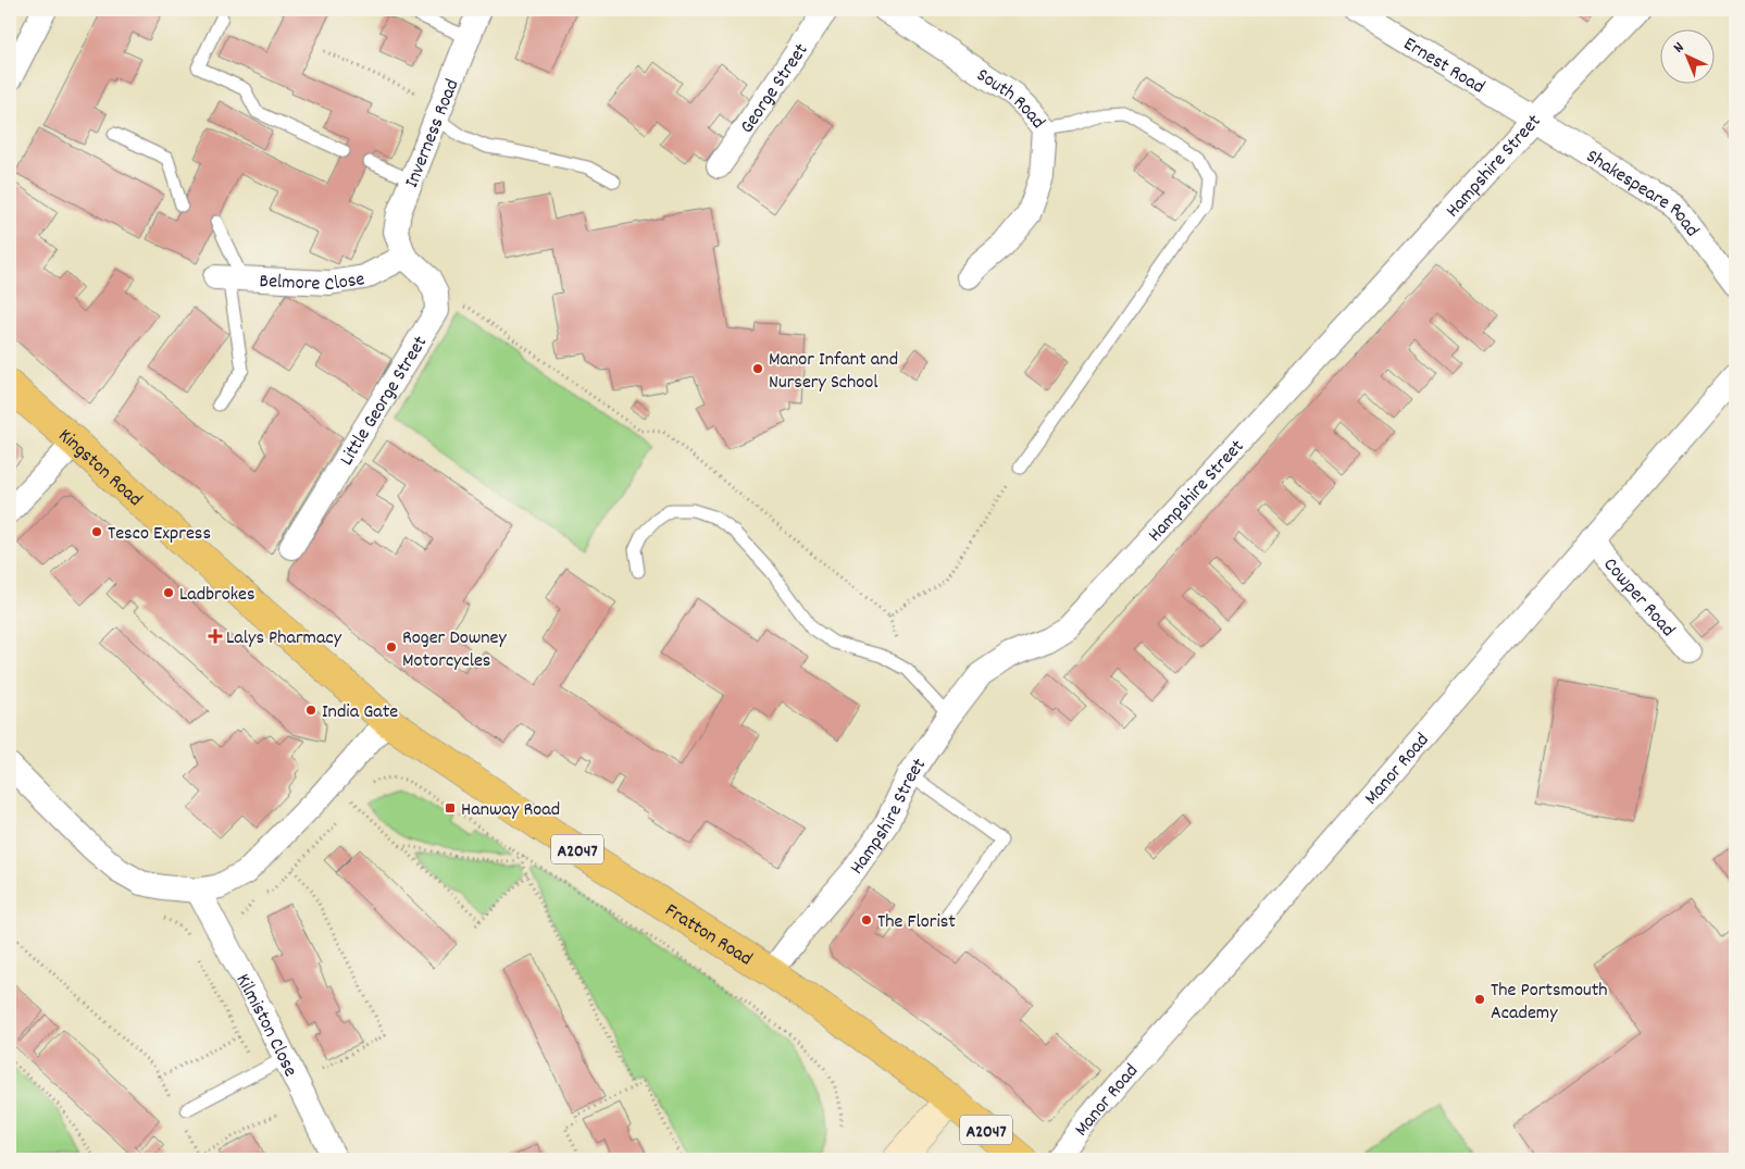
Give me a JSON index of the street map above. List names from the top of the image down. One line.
{"streets":{"main road":["Kingston Road","A2047","Fratton Road"],"street":["Ernest Road","George Street","South Road","Inverness Road","Hampshire Street","Shakespeare Road","Belmore Close","Little George Street","Cowper Road","Manor Road","Kilmiston Close"]},"crossings":[["Ernest Road","Hampshire Street"],["Ernest Road","Shakespeare Road"],["Inverness Road","Belmore Close"],["Hampshire Street","Shakespeare Road"],["Hampshire Street","Fratton Road"],["Kingston Road","Fratton Road"],["Cowper Road","Manor Road"]],"places":{"other":["Manor Infant and Nursery School","Tesco Express","Ladbrokes","Roger Downey Motorcycles","India Gate","The Florist","The Portsmouth Academy"],"health":["Lalys Pharmacy"],"transit":["Hanway Road"]},"north":"top left"}
